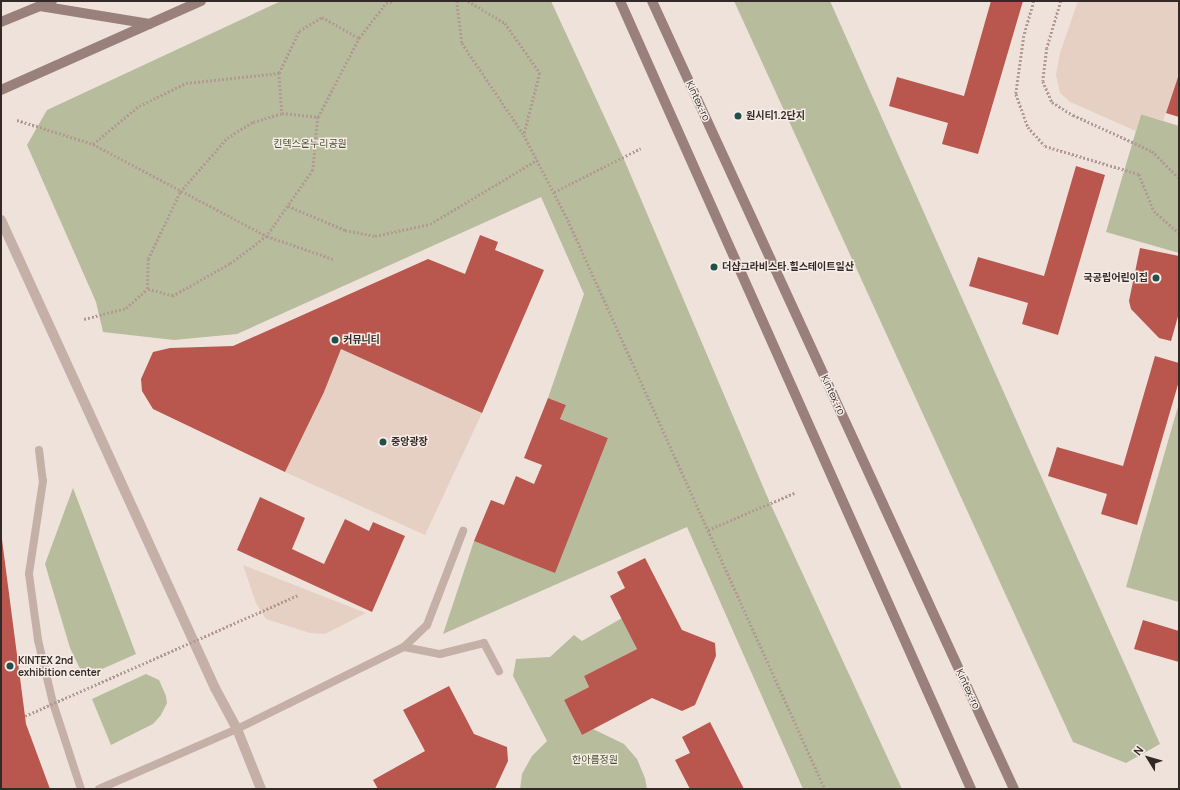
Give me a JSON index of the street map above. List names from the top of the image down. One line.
{"streets":{"main road":["Kintex-ro"]},"parks":["킨텍스온누리공원","한아름정원"],"places":["원시티1.2단지","더샵그라비스타.힐스테이트일산","국공립어린이집","커뮤니티","중앙광장","KINTEX 2nd exhibition center"],"north":"top left"}
